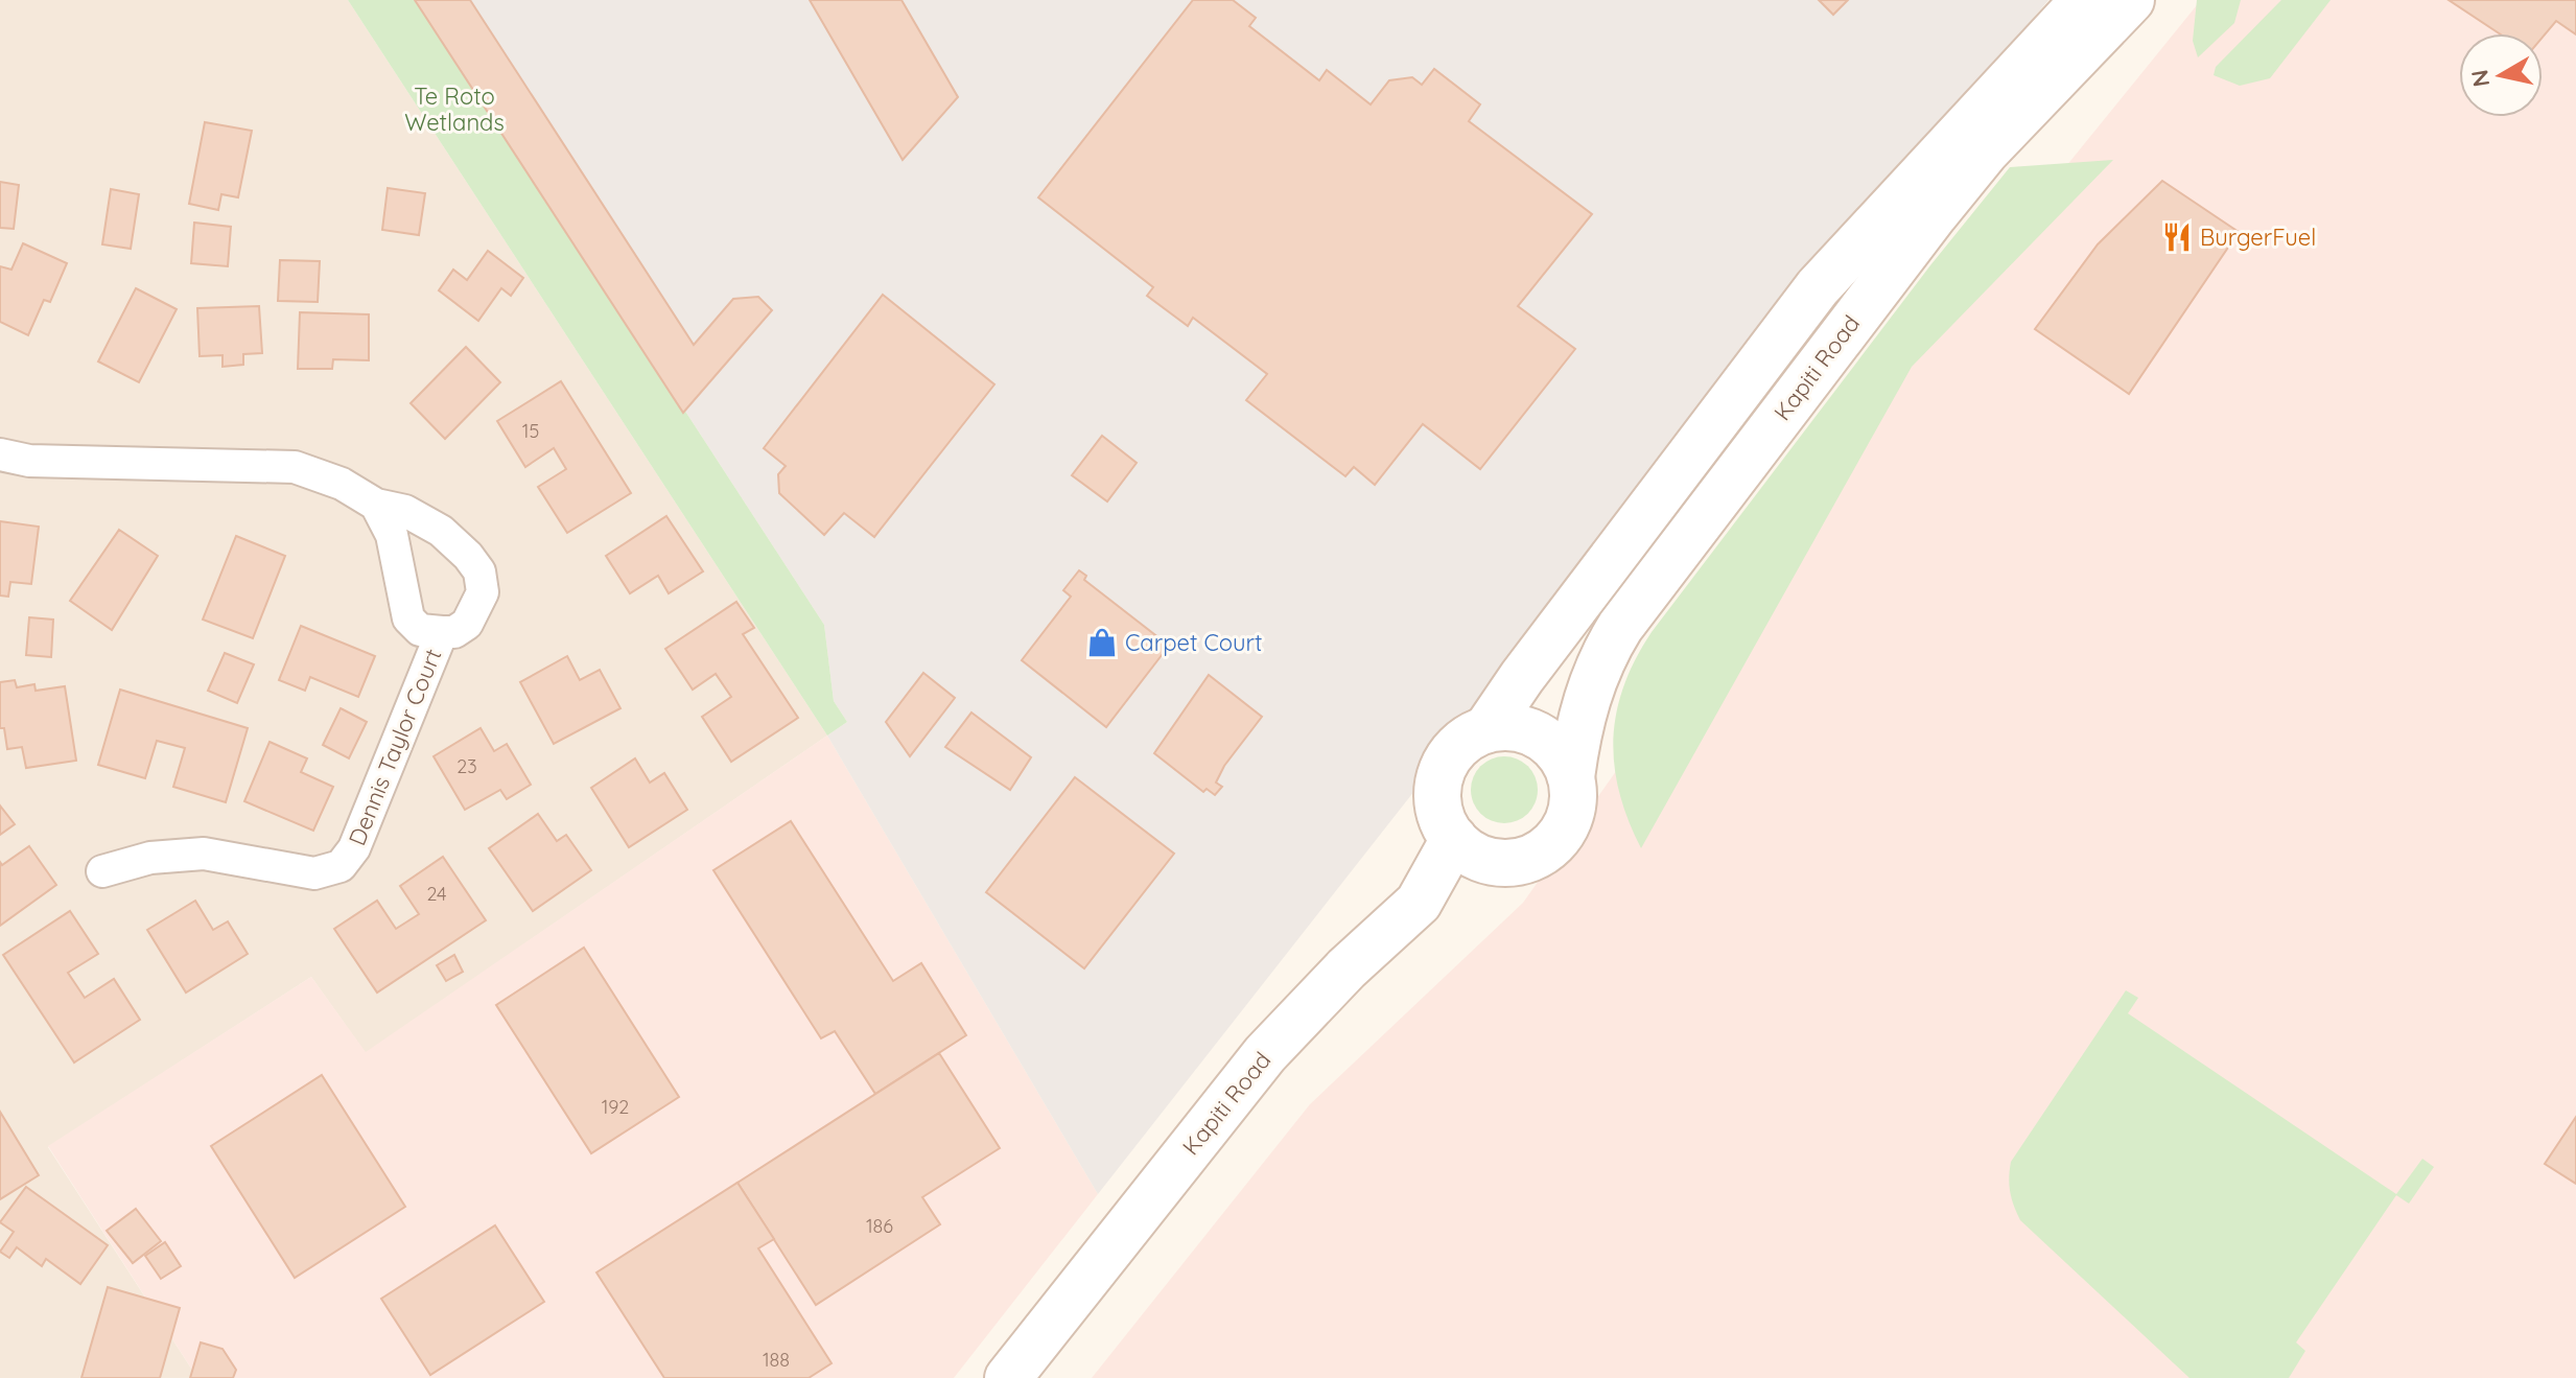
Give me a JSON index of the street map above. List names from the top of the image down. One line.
{"streets":{"main road":["Kapiti Road"],"street":["Dennis Taylor Court"]},"parks":["Te Roto Wetlands"],"places":{"restaurant":["BurgerFuel"],"shop":["Carpet Court"]},"house_numbers":["15","23","24","192","186","188"],"north":"left"}
